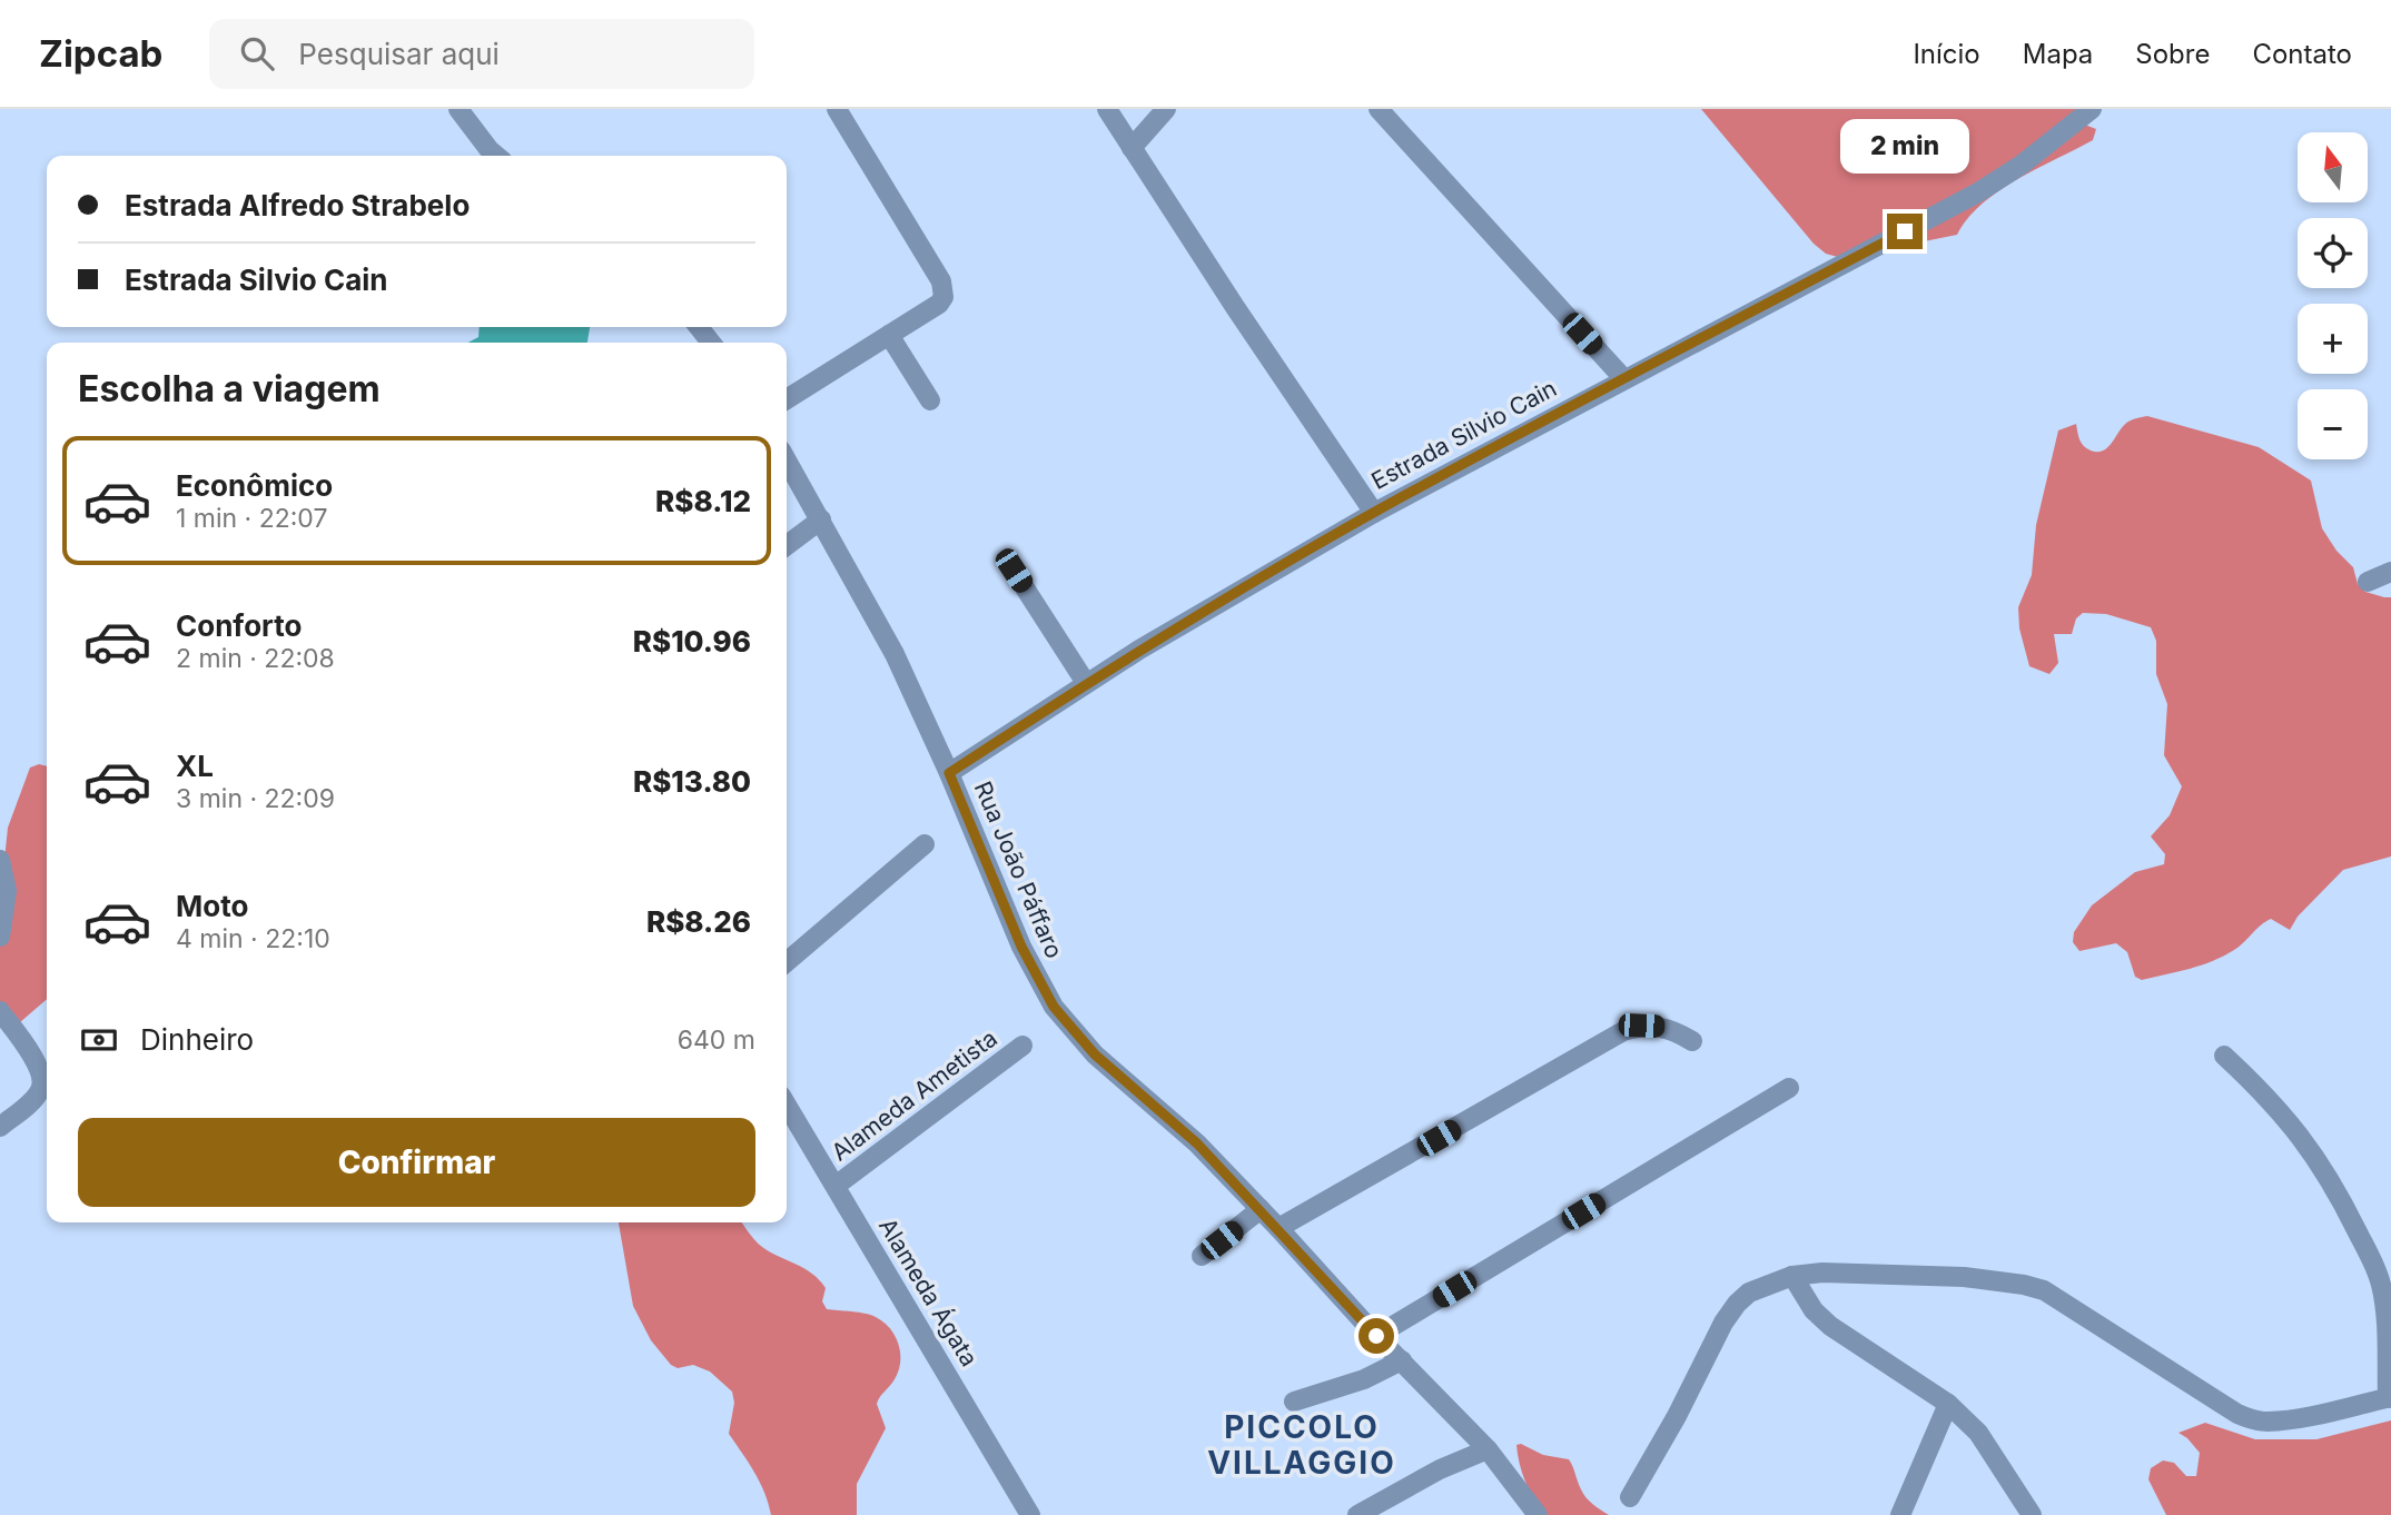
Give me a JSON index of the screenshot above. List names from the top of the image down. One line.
{"streets":{"street":["Estrada Silvio Cain","Rua João Páffaro","Alameda Ametista","Alameda Ágata"]},"crossings":[["Estrada Silvio Cain","Rua João Páffaro"],["Alameda Ametista","Alameda Ágata"]],"districts":["PICCOLO VILLAGGIO"],"north":"top","page":{"header":"Zipcab","search":"Pesquisar aqui","nav":["Início","Mapa","Sobre","Contato"],"bubble":"2 min","map_buttons":["+","−"],"banner":["Estrada Alfredo Strabelo","Estrada Silvio Cain"],"heading":"Escolha a viagem","list":[{"name":"Econômico","note":"1 min · 22:07","value":"R$8.12"},{"name":"Conforto","note":"2 min · 22:08","value":"R$10.96"},{"name":"XL","note":"3 min · 22:09","value":"R$13.80"},{"name":"Moto","note":"4 min · 22:10","value":"R$8.26"}],"pay":["Dinheiro","640 m"],"buttons":"Confirmar"}}
